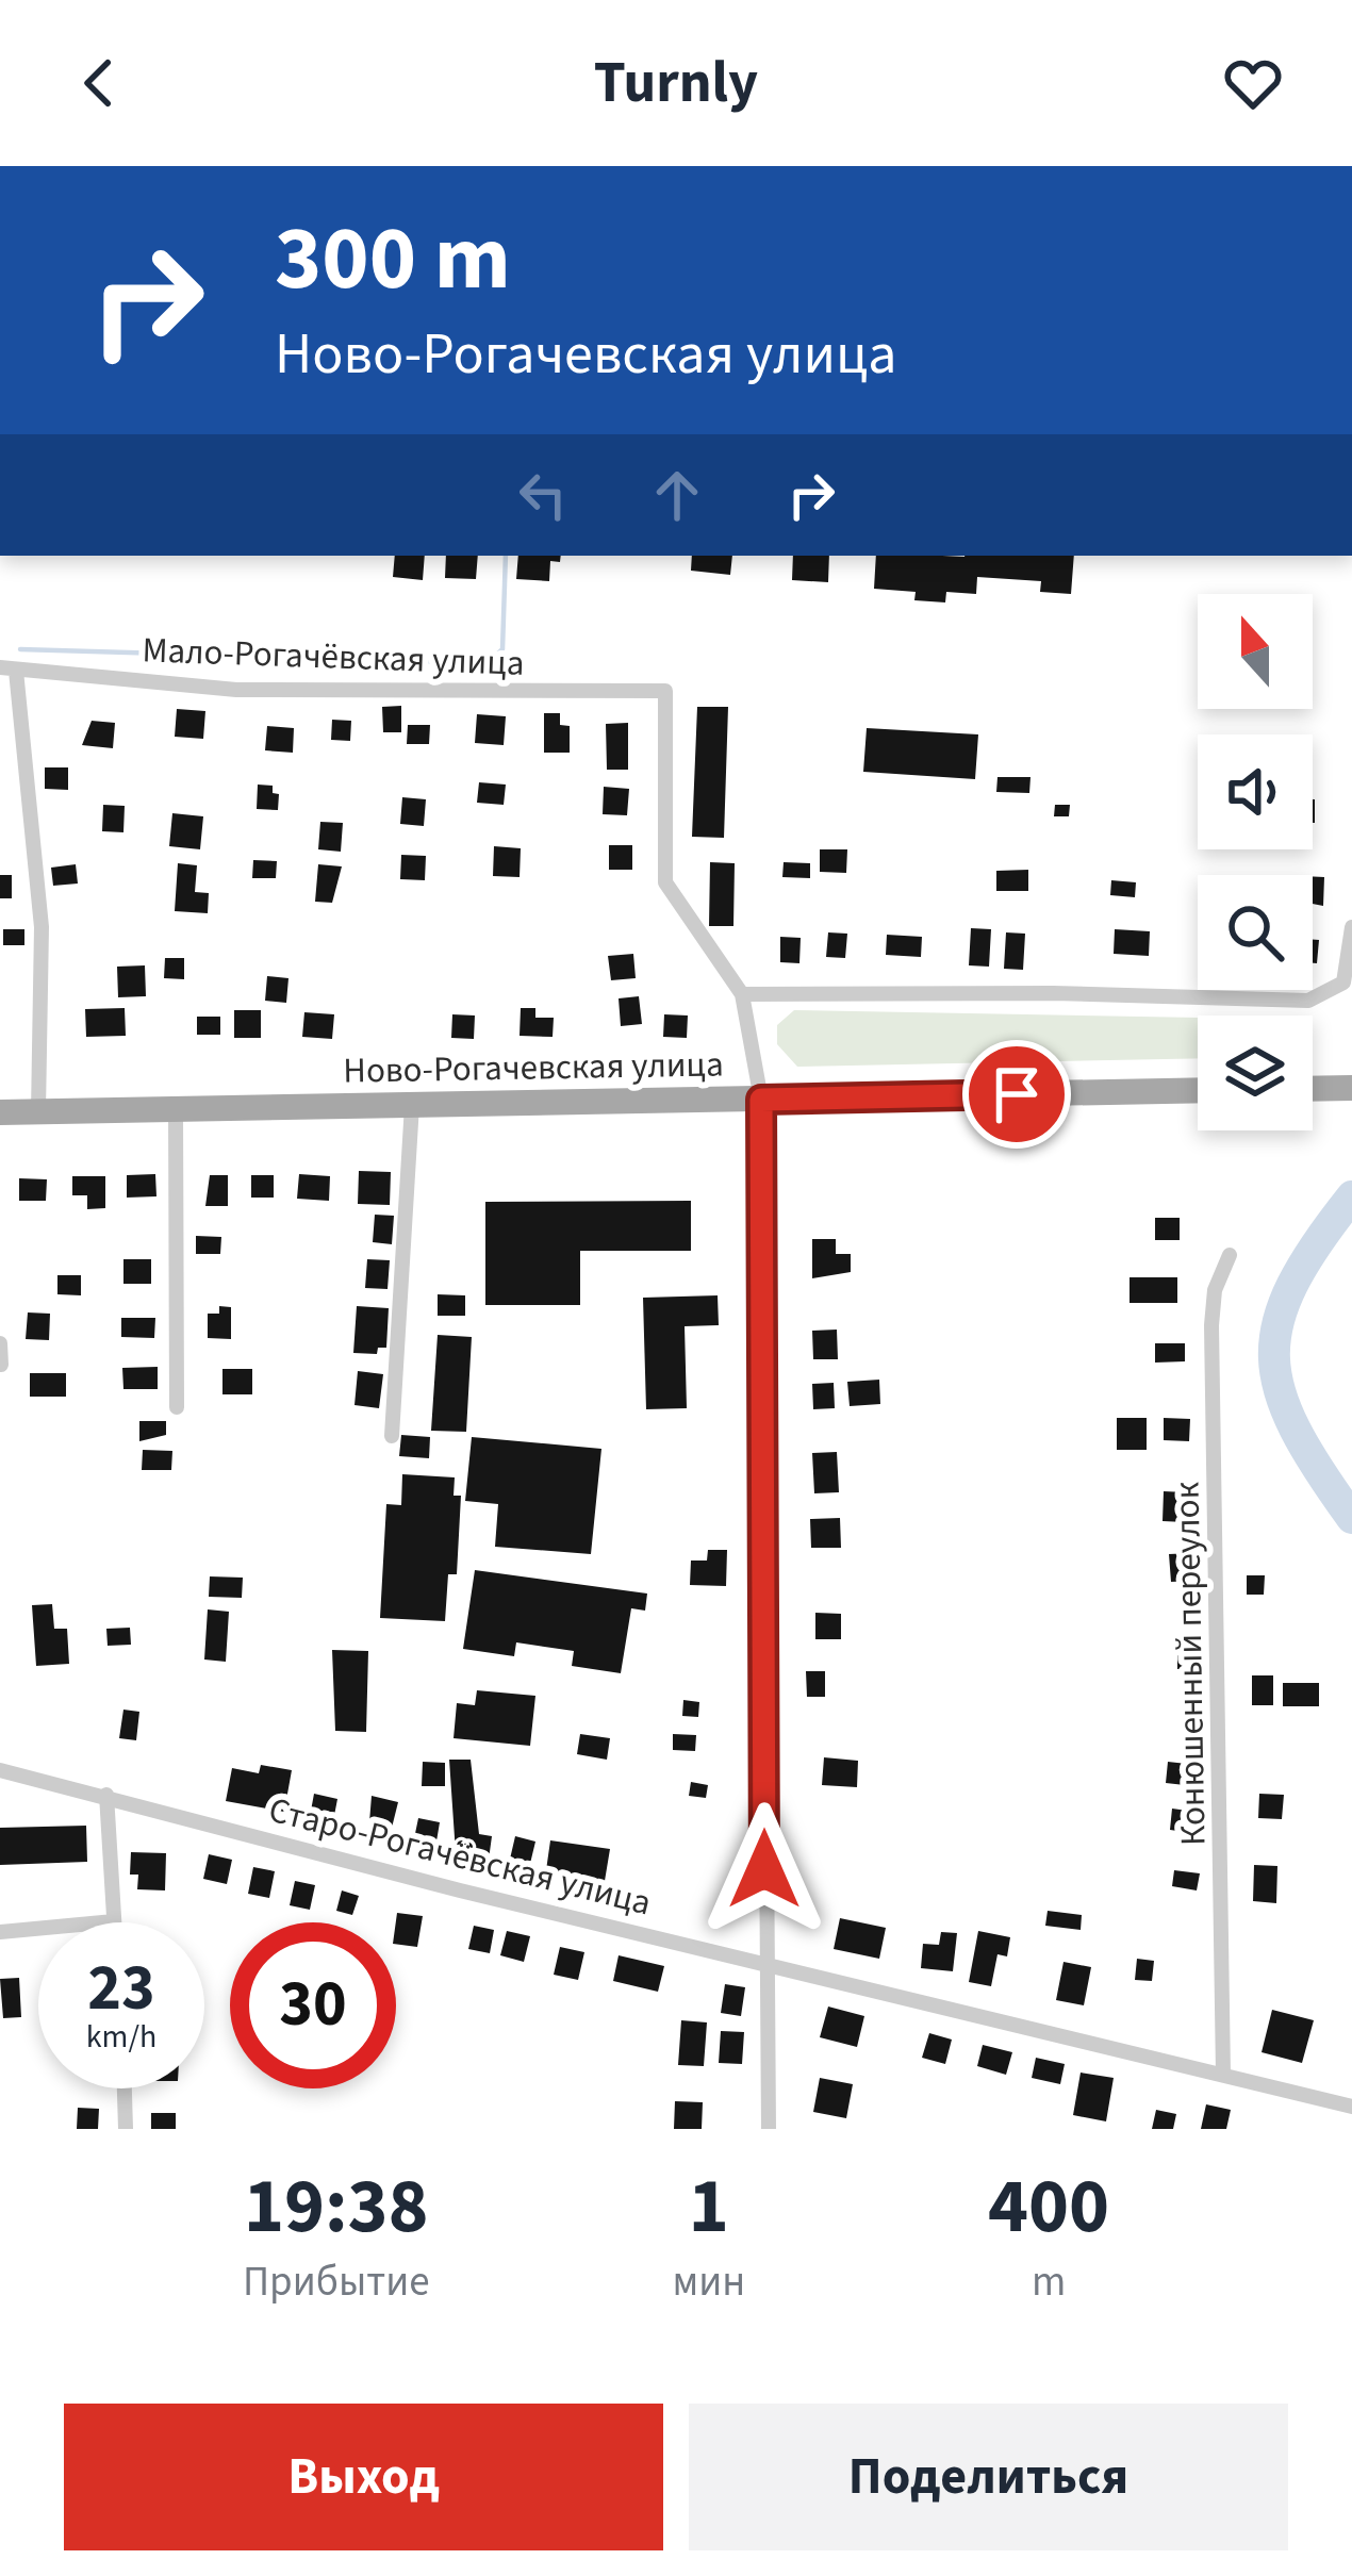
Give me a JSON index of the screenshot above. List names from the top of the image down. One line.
{"streets":{"main road":["Ново-Рогачевская улица"],"street":["Мало-Рогачёвская улица","Конюшенный переулок","Старо-Рогачёвская улица"]},"crossings":[["Конюшенный переулок","Старо-Рогачёвская улица"]],"north":"top","page":{"header":"Turnly","turn":["300 m","Ново-Рогачевская улица"],"speed":"23 km/h","limit":"30","eta":["19:38","Прибытие","1","мин","400","m"],"buttons":["Выход","Поделиться"]}}
